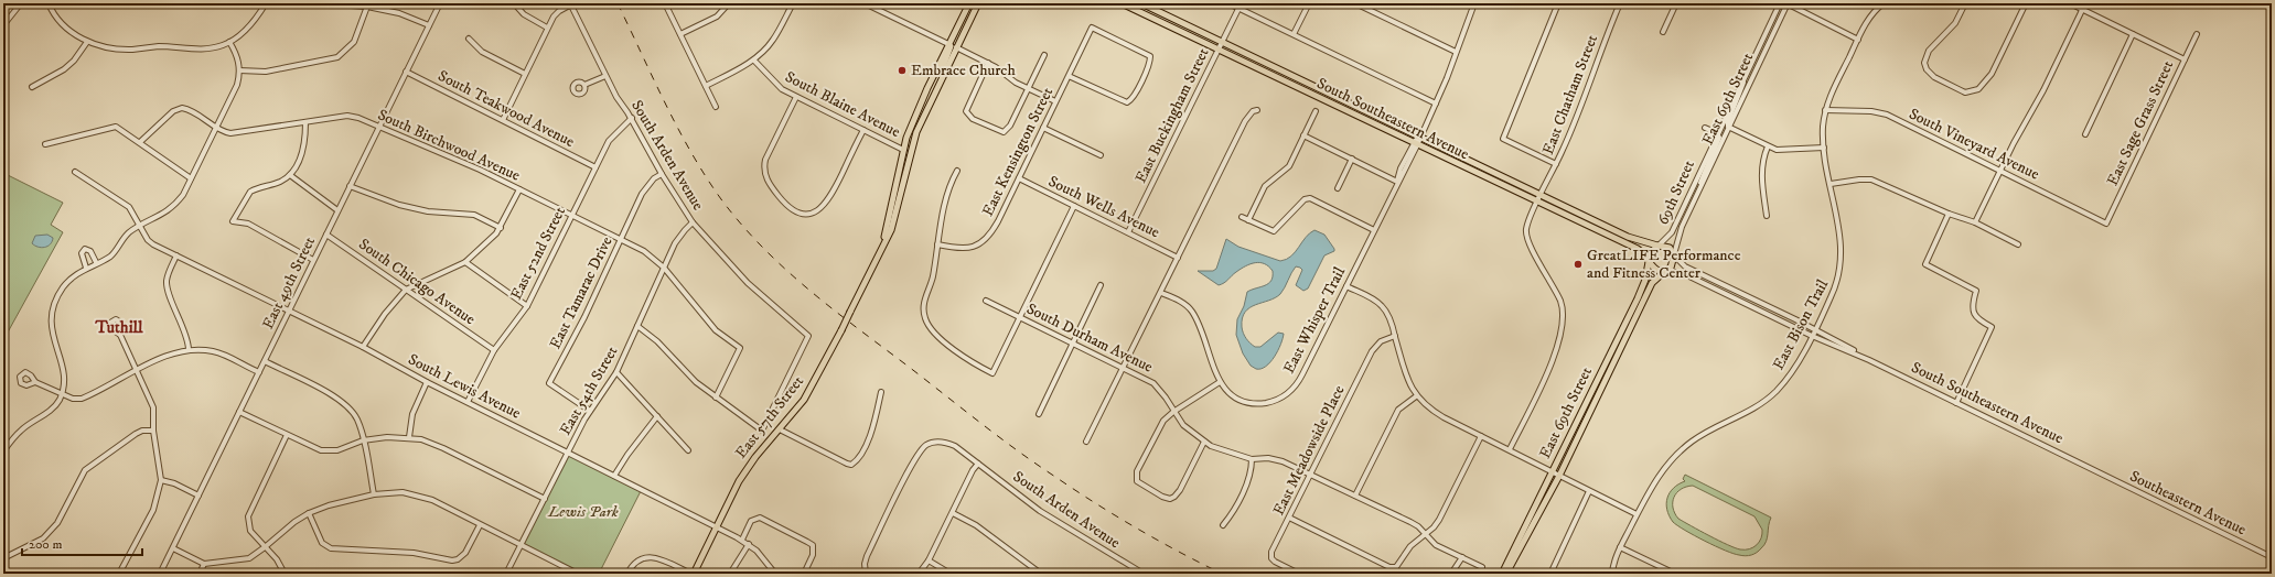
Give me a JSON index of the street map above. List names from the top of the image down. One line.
{"streets":{"main road":["East 69th Street","South Southeastern Avenue","East 57th Street"],"street":["East Chatham Street","South Blaine Avenue","South Teakwood Avenue","East Buckingham Street","East Sage Grass Street","South Vineyard Avenue","South Birchwood Avenue","East Kensington Street","South Arden Avenue","69th Street","South Wells Avenue","East 52nd Street","South Chicago Avenue","East 49th Street","East Tamarac Drive","East Whisper Trail","East Bison Trail","South Durham Avenue","South Lewis Avenue","East 54th Street","East Meadowside Place","Southeastern Avenue"]},"crossings":[["East Chatham Street","South Southeastern Avenue"],["East 69th Street","South Southeastern Avenue"],["East 69th Street","69th Street"],["South Blaine Avenue","East 57th Street"],["South Teakwood Avenue","East 52nd Street"],["South Teakwood Avenue","East 49th Street"],["East Buckingham Street","South Southeastern Avenue"],["East Buckingham Street","South Wells Avenue"],["South Southeastern Avenue","69th Street"],["South Southeastern Avenue","East Whisper Trail"],["South Southeastern Avenue","East Bison Trail"],["South Southeastern Avenue","Southeastern Avenue"],["East Sage Grass Street","South Vineyard Avenue"],["South Vineyard Avenue","East Bison Trail"],["South Birchwood Avenue","East 52nd Street"],["South Birchwood Avenue","East 49th Street"],["South Birchwood Avenue","East Tamarac Drive"],["South Birchwood Avenue","East 54th Street"],["South Birchwood Avenue","East 57th Street"],["East Kensington Street","South Wells Avenue"],["South Arden Avenue","East 52nd Street"],["South Arden Avenue","East Tamarac Drive"],["South Arden Avenue","East 54th Street"],["South Arden Avenue","East 57th Street"],["East 52nd Street","South Chicago Avenue"],["East 52nd Street","South Lewis Avenue"],["South Chicago Avenue","East 49th Street"],["East 49th Street","South Lewis Avenue"],["East Tamarac Drive","East 54th Street"],["South Durham Avenue","East Meadowside Place"],["South Lewis Avenue","East 54th Street"],["South Lewis Avenue","East 57th Street"]],"districts":["Tuthill"],"parks":["Lewis Park"],"places":["Embrace Church","GreatLIFE Performance and Fitness Center"],"scale_bar":"200 m"}
